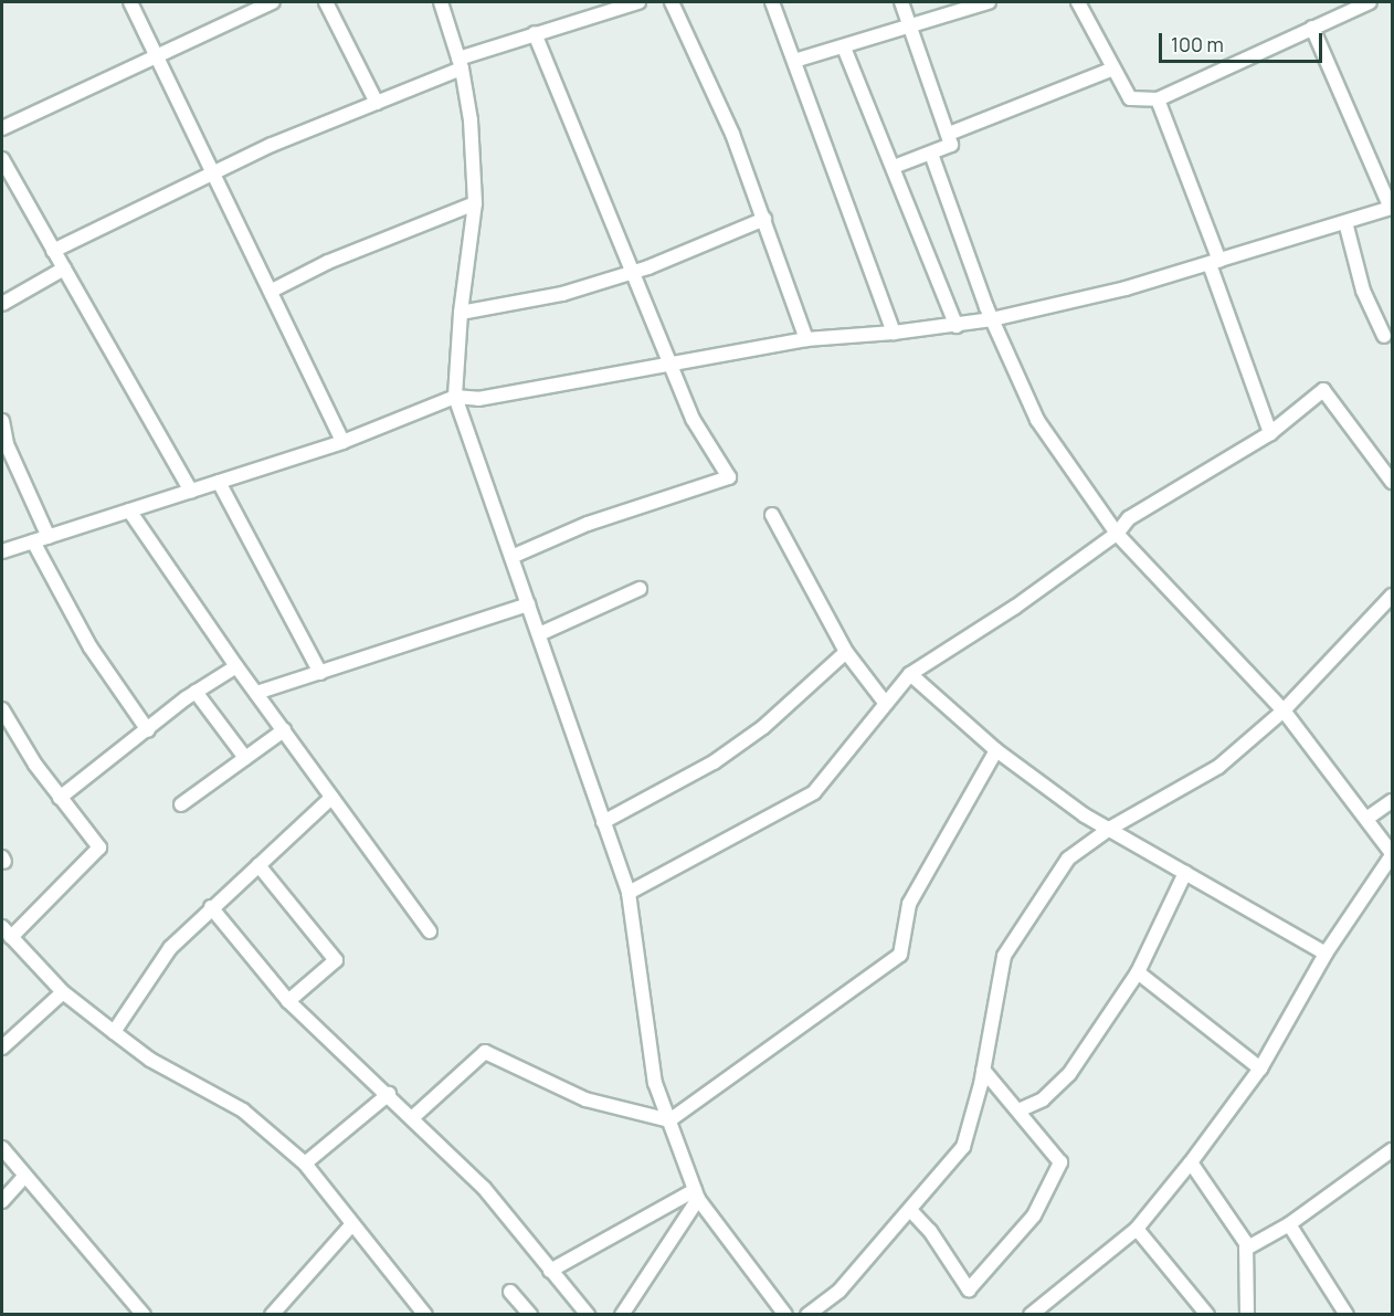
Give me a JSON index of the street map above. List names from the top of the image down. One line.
{"scale_bar":"100 m"}
